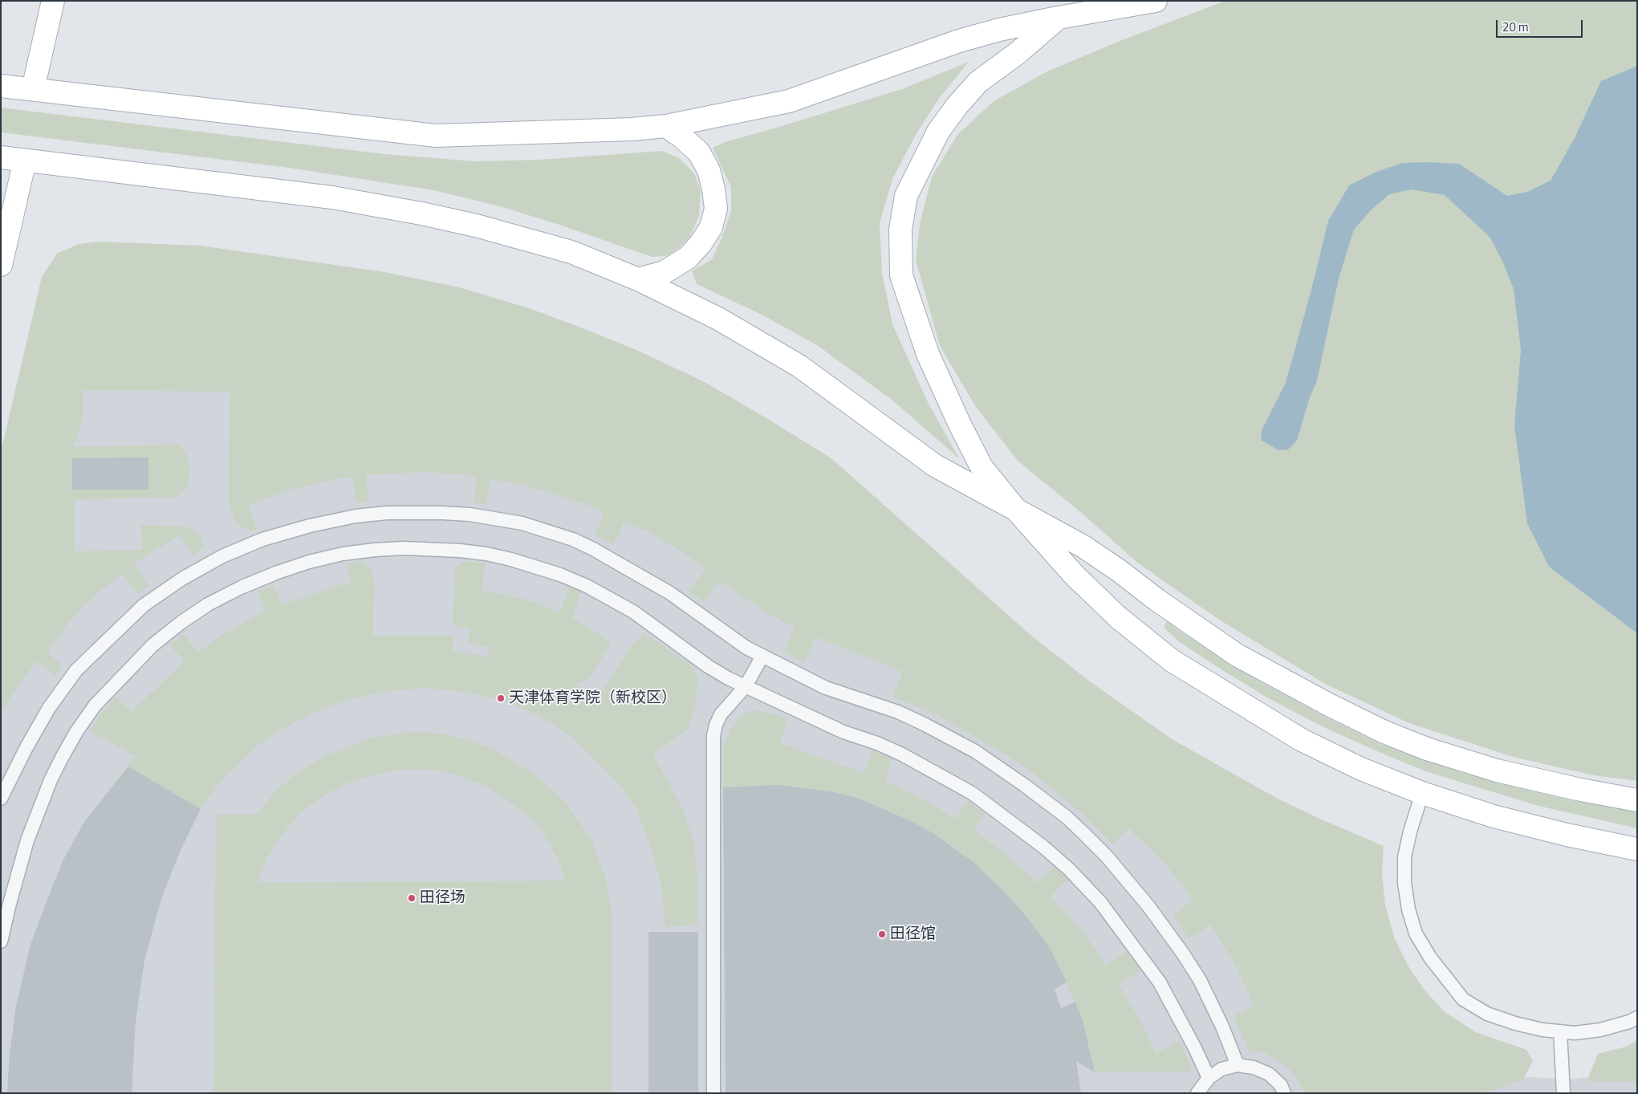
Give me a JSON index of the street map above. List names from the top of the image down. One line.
{"places":["天津体育学院（新校区）","田径场","田径馆"],"scale_bar":"20 m"}
